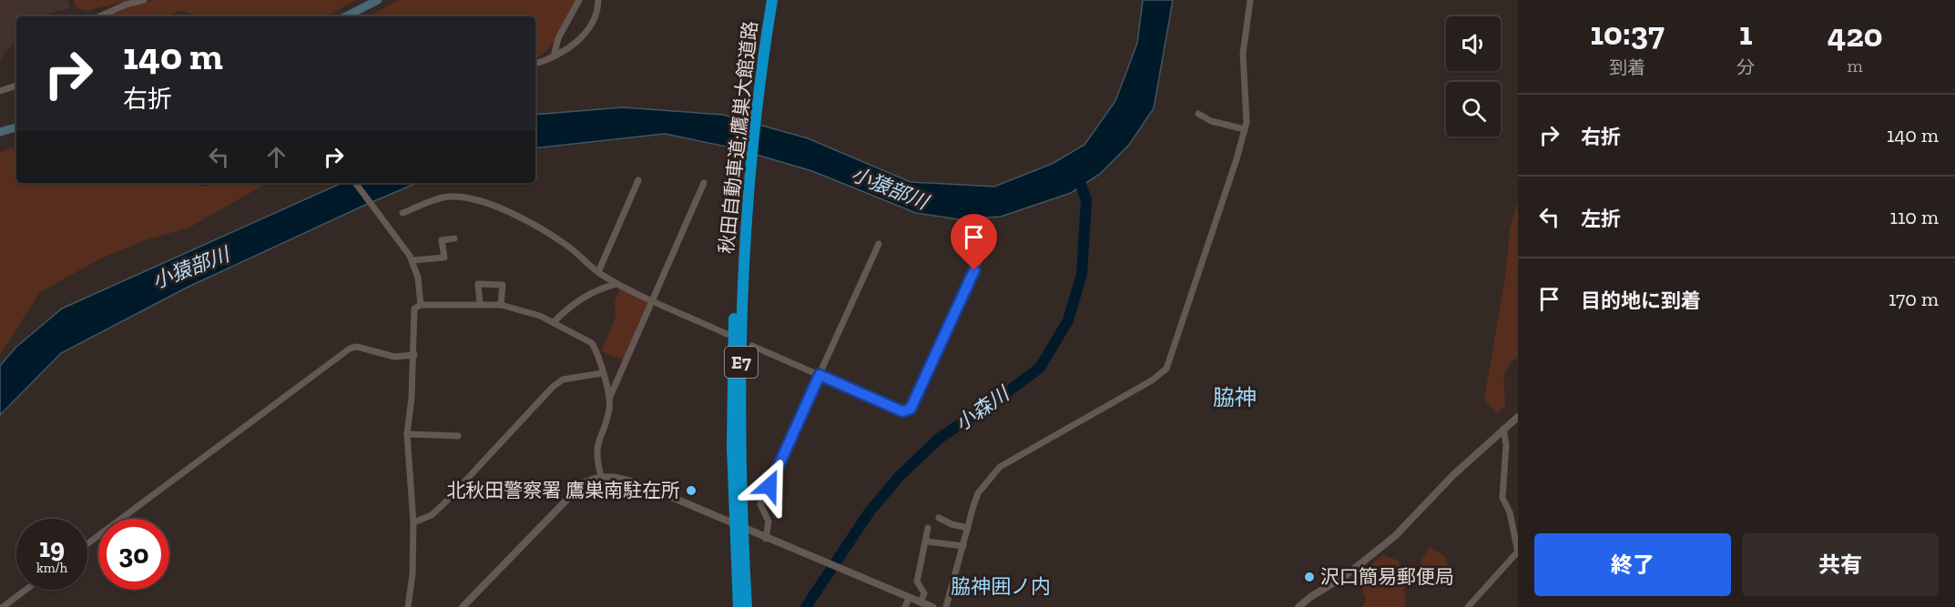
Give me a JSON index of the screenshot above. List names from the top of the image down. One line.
{"streets":{"highway":["秋田自動車道;鷹巣大館道路","E7"]},"districts":["脇神","脇神囲ノ内"],"water":["小猿部川","小森川"],"places":["北秋田警察署 鷹巣南駐在所","沢口簡易郵便局"],"page":{"eta":["10:37","到着","1","分","420","m"],"turn":["140 m","右折"],"list":[{"name":"右折","value":"140 m"},{"name":"左折","value":"110 m"},{"name":"目的地に到着","value":"170 m"}],"speed":"19 km/h","limit":"30","buttons":["終了","共有"]}}
